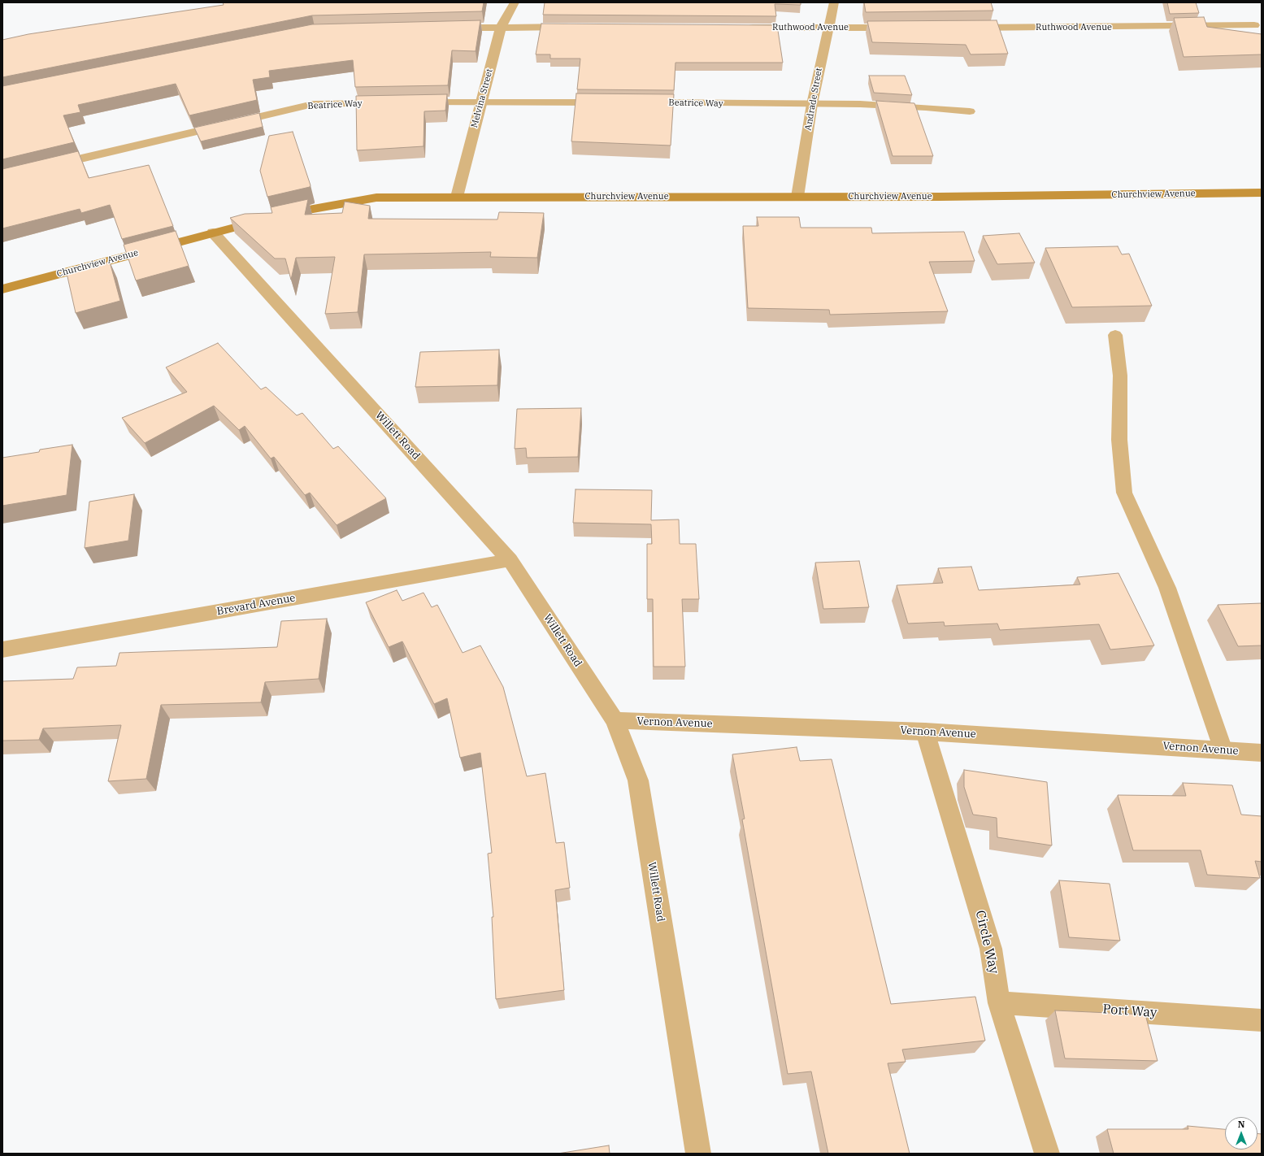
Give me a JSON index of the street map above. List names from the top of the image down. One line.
{"streets":{"street":["Ruthwood Avenue","Melvina Street","Andrade Street","Beatrice Way","Churchview Avenue","Willett Road","Brevard Avenue","Vernon Avenue","Circle Way","Port Way"]},"crossings":[["Ruthwood Avenue","Andrade Street"],["Melvina Street","Churchview Avenue"],["Andrade Street","Beatrice Way"],["Andrade Street","Churchview Avenue"],["Churchview Avenue","Willett Road"],["Willett Road","Brevard Avenue"],["Willett Road","Vernon Avenue"],["Vernon Avenue","Circle Way"],["Circle Way","Port Way"]],"north":"top"}
